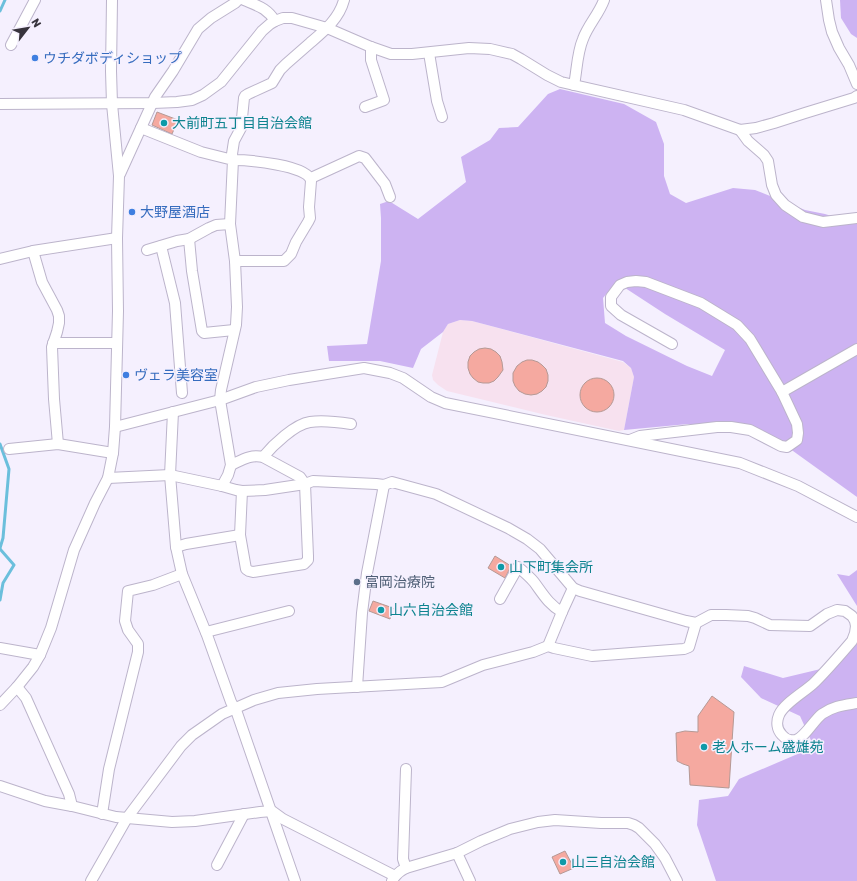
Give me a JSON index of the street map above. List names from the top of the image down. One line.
{"places":["ウチダボディショップ","大前町五丁目自治会館","大野屋酒店","ヴェラ美容室","山下町集会所","富岡治療院","山六自治会館","老人ホーム盛雄苑","山三自治会館"],"north":"top right"}
